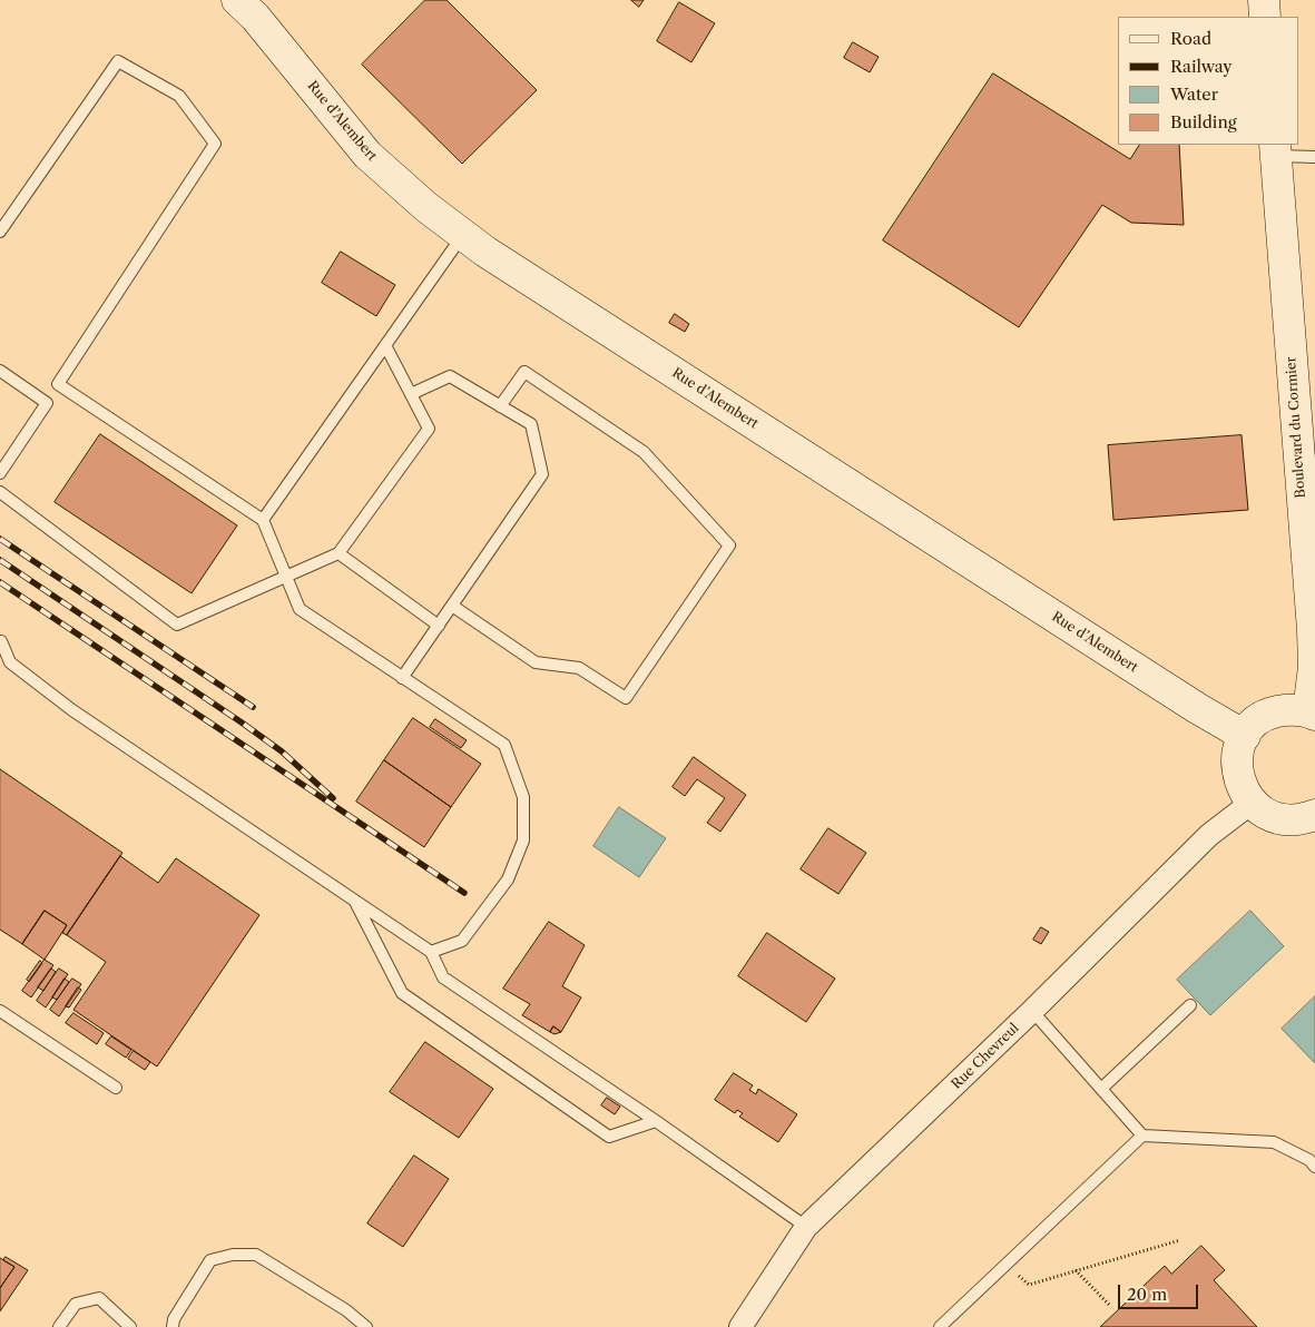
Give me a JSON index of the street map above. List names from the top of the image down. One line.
{"streets":{"street":["Rue d’Alembert","Boulevard du Cormier","Rue Chevreul"]},"legend":["Road","Railway","Water","Building"],"scale_bar":"20 m"}
